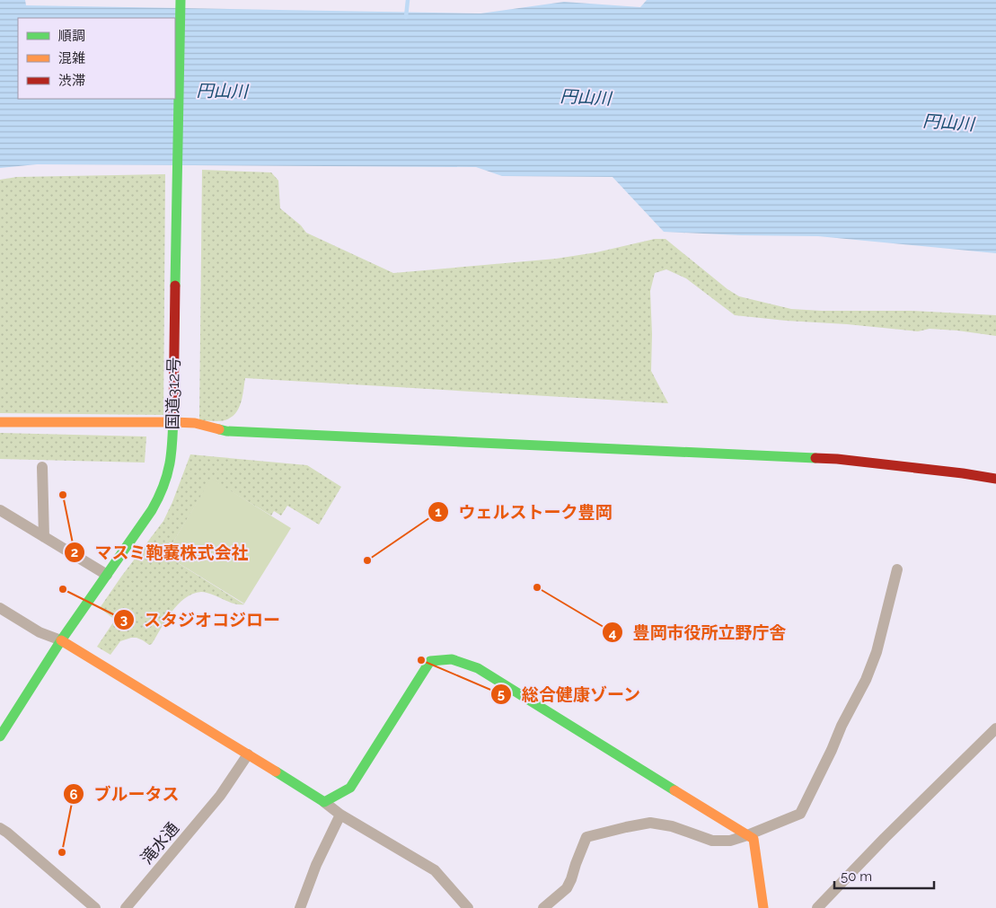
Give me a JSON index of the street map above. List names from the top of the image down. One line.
{"streets":{"main road":["国道312号"],"street":["滝水通"]},"water":["円山川"],"places":["マスミ鞄嚢株式会社","ウェルストーク豊岡","豊岡市役所立野庁舎","スタジオコジロー","総合健康ゾーン","ブルータス"],"legend":["順調","混雑","渋滞"],"scale_bar":"50 m"}
